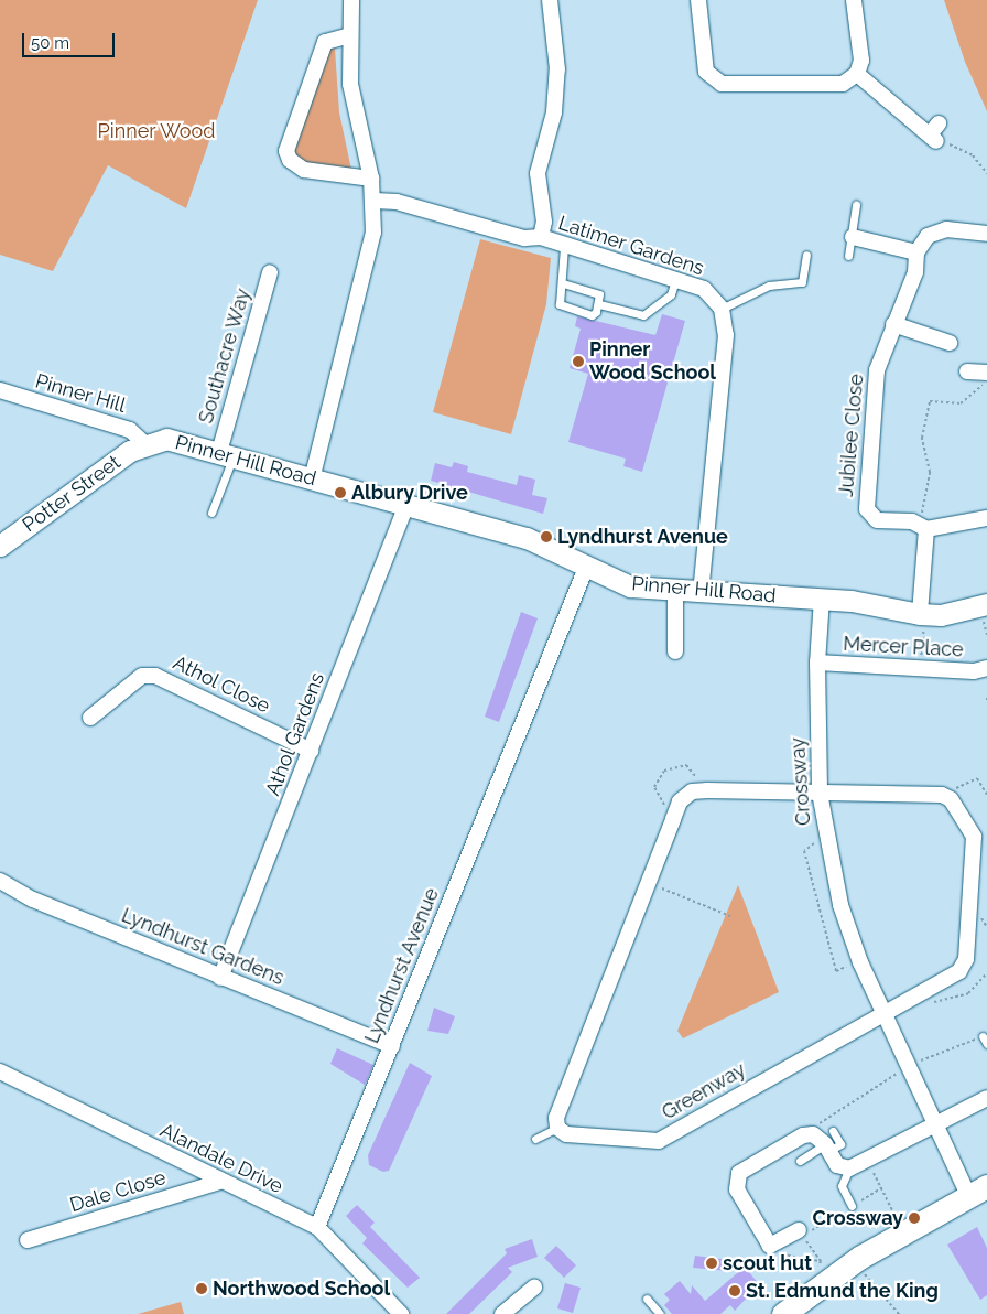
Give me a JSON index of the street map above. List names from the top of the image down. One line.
{"streets":{"street":["Latimer Gardens","Southacre Way","Pinner Hill","Jubilee Close","Pinner Hill Road","Potter Street","Mercer Place","Athol Close","Athol Gardens","Crossway","Lyndhurst Gardens","Lyndhurst Avenue","Greenway","Alandale Drive","Dale Close"]},"crossings":[["Southacre Way","Pinner Hill Road"],["Pinner Hill","Pinner Hill Road"],["Pinner Hill","Potter Street"],["Pinner Hill Road","Potter Street"],["Pinner Hill Road","Athol Gardens"],["Pinner Hill Road","Crossway"],["Pinner Hill Road","Lyndhurst Avenue"],["Mercer Place","Crossway"],["Athol Close","Athol Gardens"],["Athol Gardens","Lyndhurst Gardens"],["Crossway","Greenway"],["Lyndhurst Gardens","Lyndhurst Avenue"],["Lyndhurst Avenue","Alandale Drive"],["Alandale Drive","Dale Close"]],"parks":["Pinner Wood"],"places":["Pinner Wood School","Albury Drive","Lyndhurst Avenue","Crossway","scout hut","Northwood School","St. Edmund the King"],"scale_bar":"50 m"}
